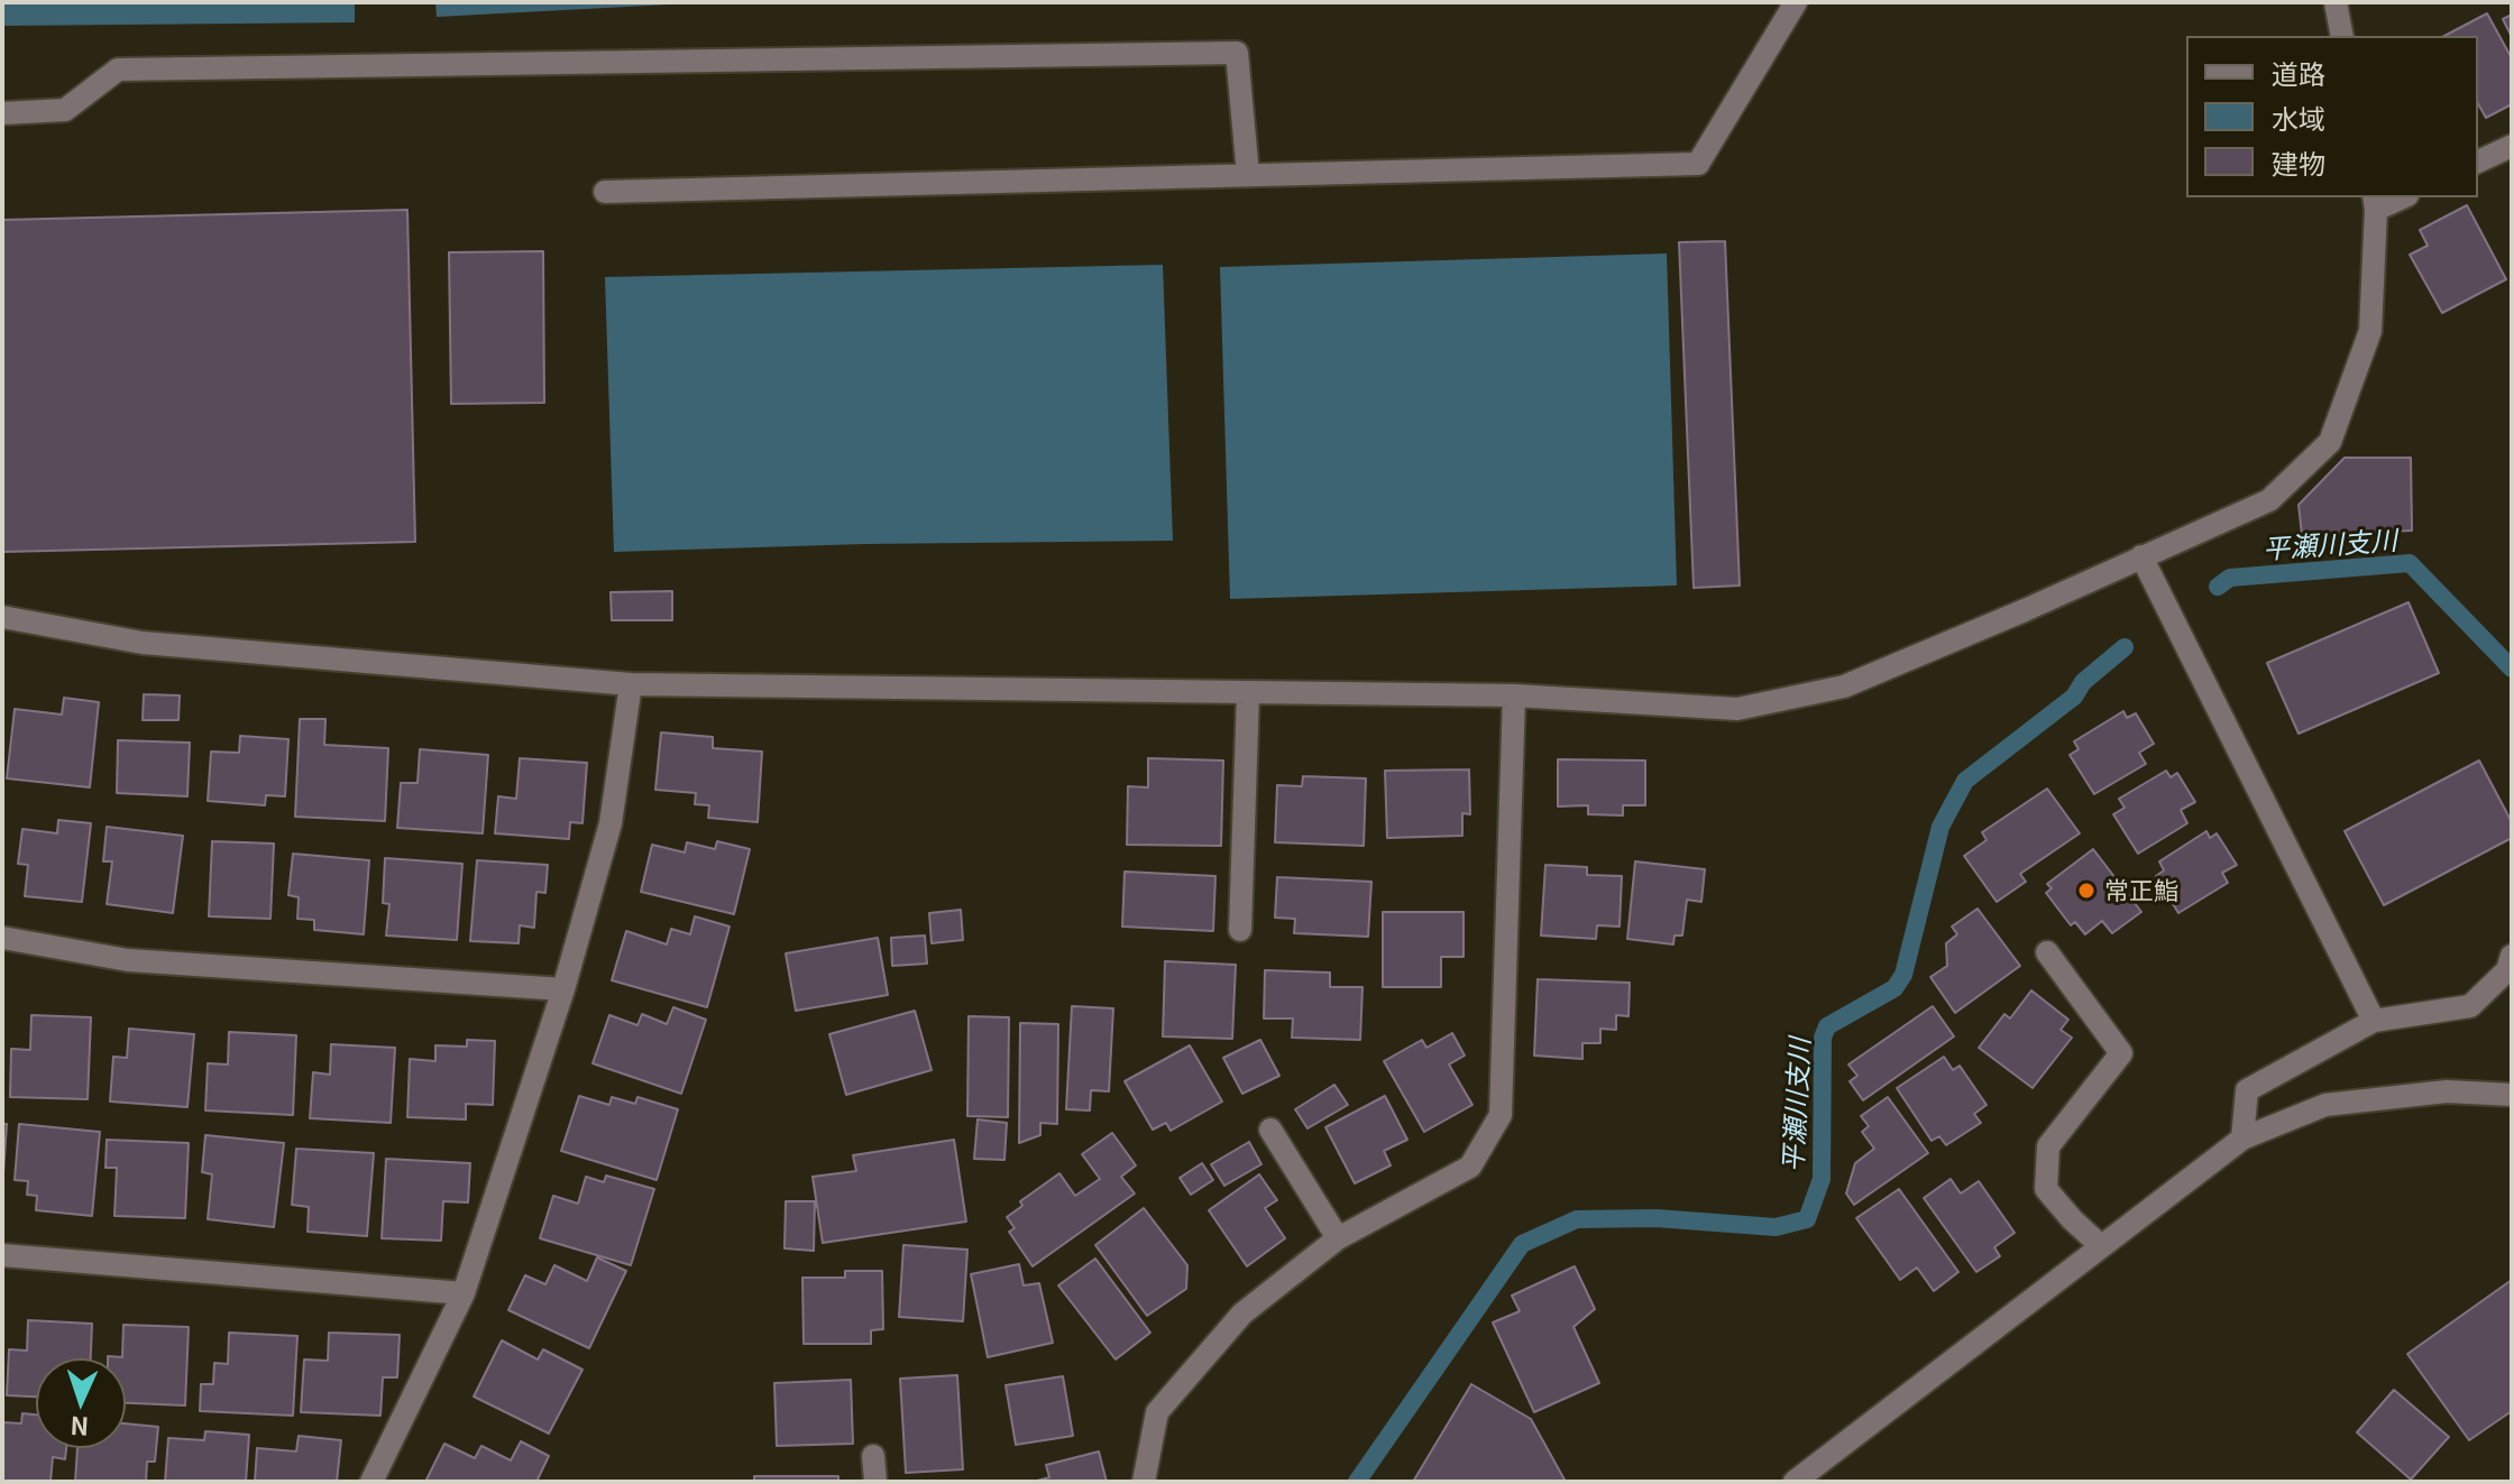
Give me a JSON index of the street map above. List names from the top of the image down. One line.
{"water":["平瀬川支川"],"places":["常正鮨"],"legend":["道路","水域","建物"],"north":"bottom"}
